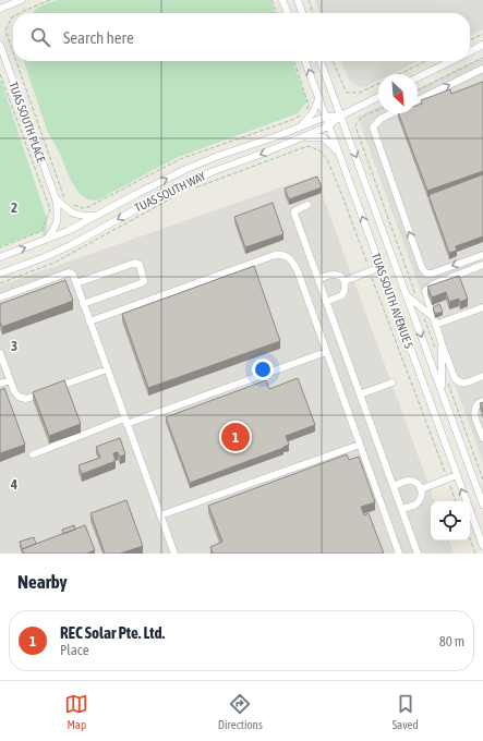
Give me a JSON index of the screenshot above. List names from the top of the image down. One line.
{"streets":{"street":["TUAS SOUTH PLACE","TUAS SOUTH WAY","TUAS SOUTH AVENUE 5"]},"crossings":[["TUAS SOUTH PLACE","TUAS SOUTH WAY"],["TUAS SOUTH WAY","TUAS SOUTH AVENUE 5"]],"north":"bottom right","page":{"search":"Search here","pins":"1","heading":"Nearby","list":[{"mark":"1","name":"REC Solar Pte. Ltd.","note":"Place","value":"80 m"}],"nav":["Map","Directions","Saved"]},"grid":{"rows":["2","3","4"]}}
